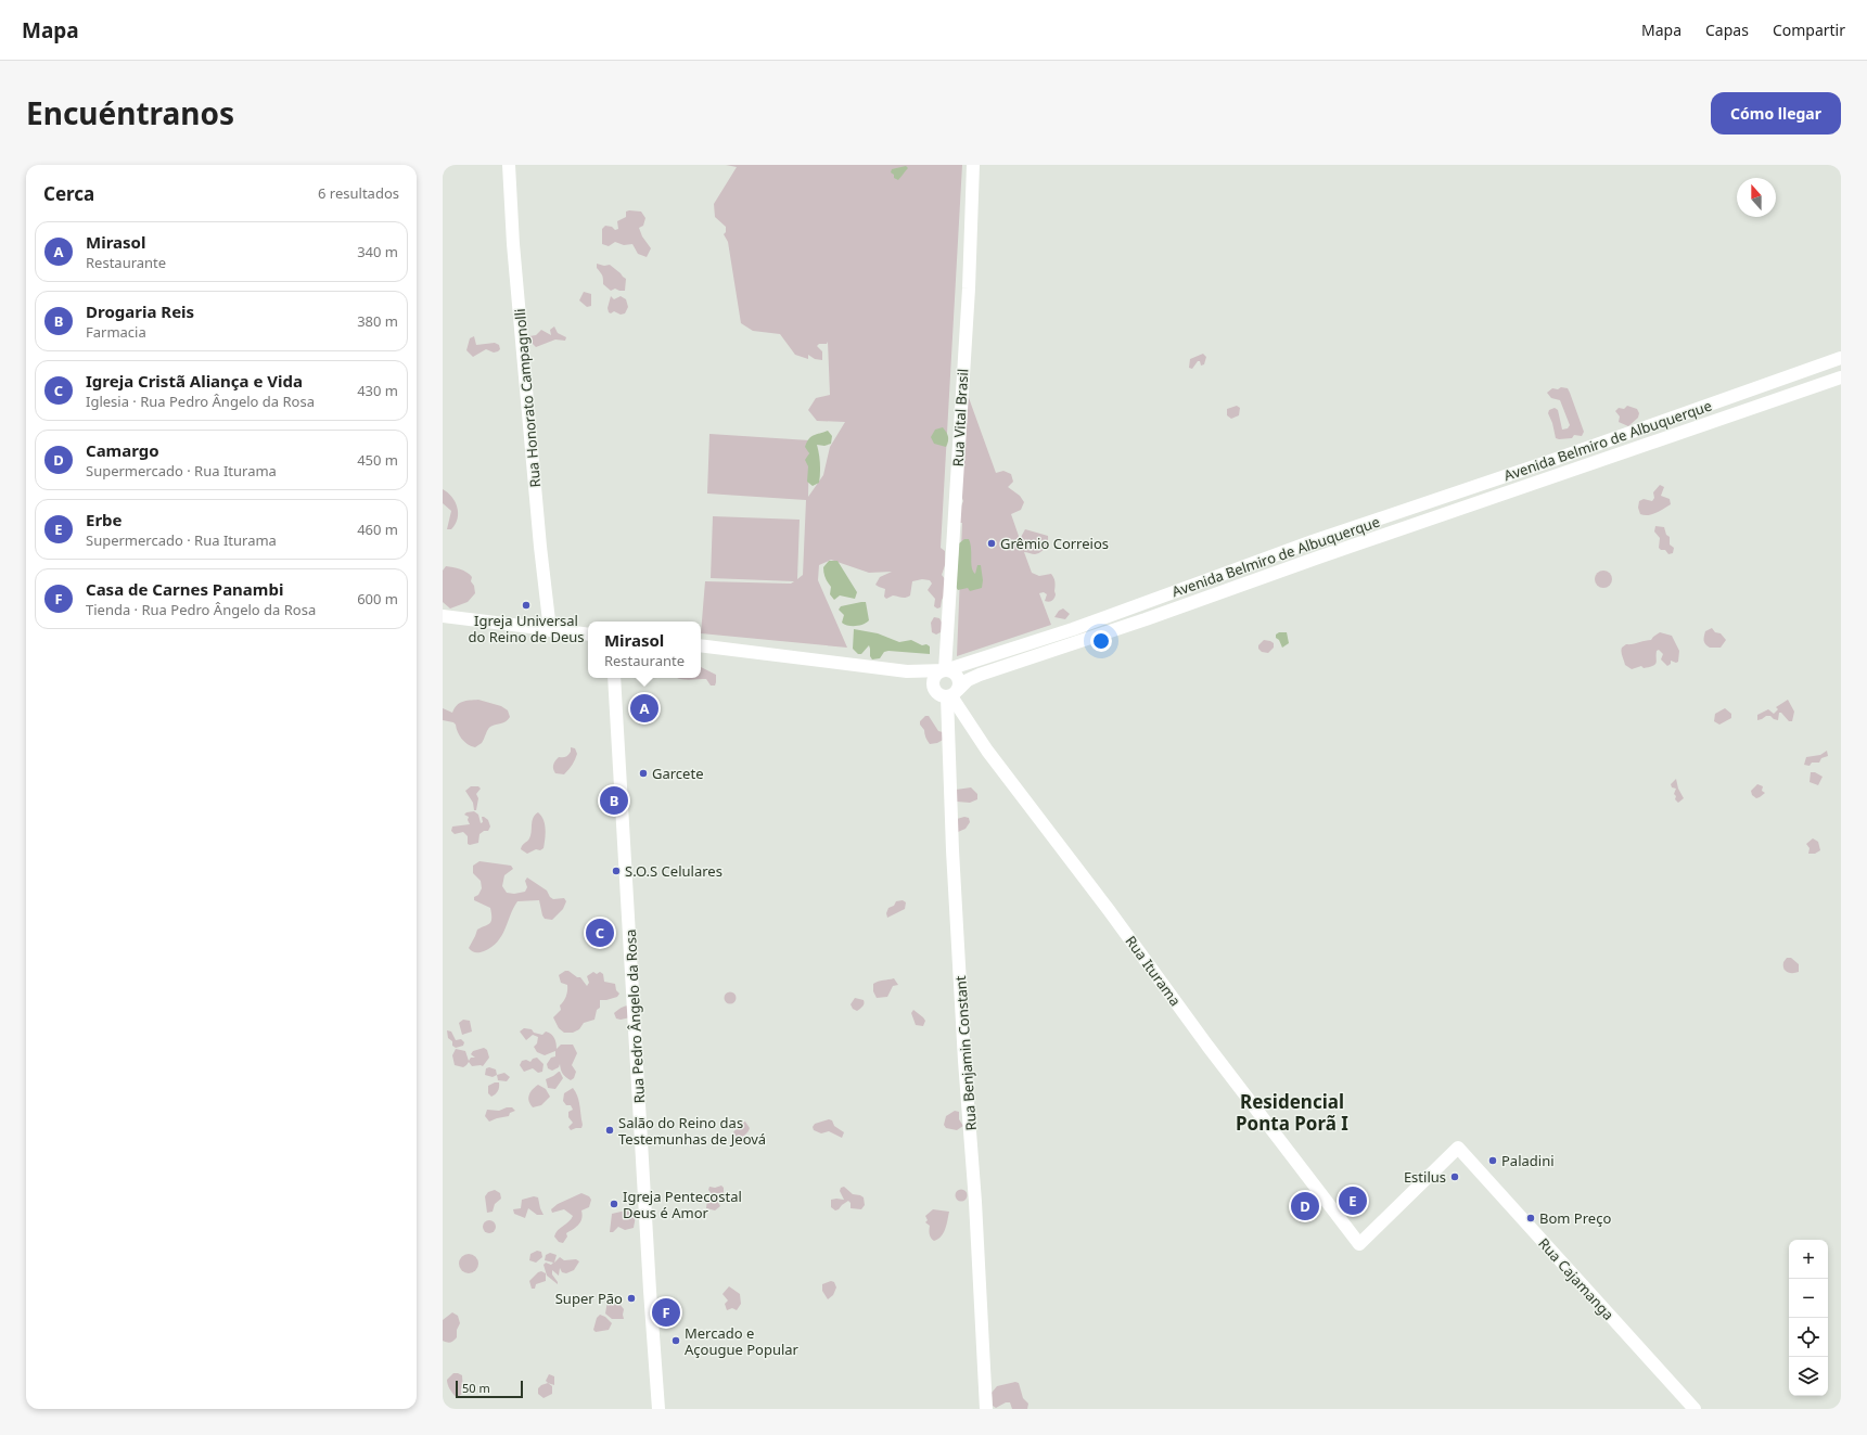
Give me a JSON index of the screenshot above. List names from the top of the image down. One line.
{"streets":{"main road":["Rua Honorato Campagnolli","Rua Vital Brasil","Avenida Belmiro de Albuquerque","Rua Iturama","Rua Pedro Ângelo da Rosa","Rua Benjamin Constant","Rua Cajamanga"]},"crossings":[["Rua Vital Brasil","Avenida Belmiro de Albuquerque"],["Rua Vital Brasil","Rua Iturama"],["Rua Vital Brasil","Rua Benjamin Constant"],["Avenida Belmiro de Albuquerque","Rua Iturama"],["Avenida Belmiro de Albuquerque","Rua Benjamin Constant"],["Rua Iturama","Rua Benjamin Constant"],["Rua Iturama","Rua Cajamanga"]],"districts":["Residencial Ponta Porã I"],"places":["Grêmio Correios","Igreja Universal do Reino de Deus","Garcete","S.O.S Celulares","Salão do Reino das Testemunhas de Jeová","Paladini","Estilus","Igreja Pentecostal Deus é Amor","Bom Preço","Super Pão","Mercado e Açougue Popular"],"scale_bar":"50 m","north":"top","page":{"header":"Mapa","nav":["Mapa","Capas","Compartir"],"title":"Encuéntranos","buttons":"Cómo llegar","heading":["Cerca","6 resultados"],"list":[{"mark":"A","name":"Mirasol","note":"Restaurante","value":"340 m"},{"mark":"B","name":"Drogaria Reis","note":"Farmacia","value":"380 m"},{"mark":"C","name":"Igreja Cristã Aliança e Vida","note":"Iglesia · Rua Pedro Ângelo da Rosa","value":"430 m"},{"mark":"D","name":"Camargo","note":"Supermercado · Rua Iturama","value":"450 m"},{"mark":"E","name":"Erbe","note":"Supermercado · Rua Iturama","value":"460 m"},{"mark":"F","name":"Casa de Carnes Panambi","note":"Tienda · Rua Pedro Ângelo da Rosa","value":"600 m"}],"popup":["Mirasol","Restaurante"],"pins":["A","B","C","E","D","F"],"map_buttons":["+","−"],"scale":"50 m"}}
